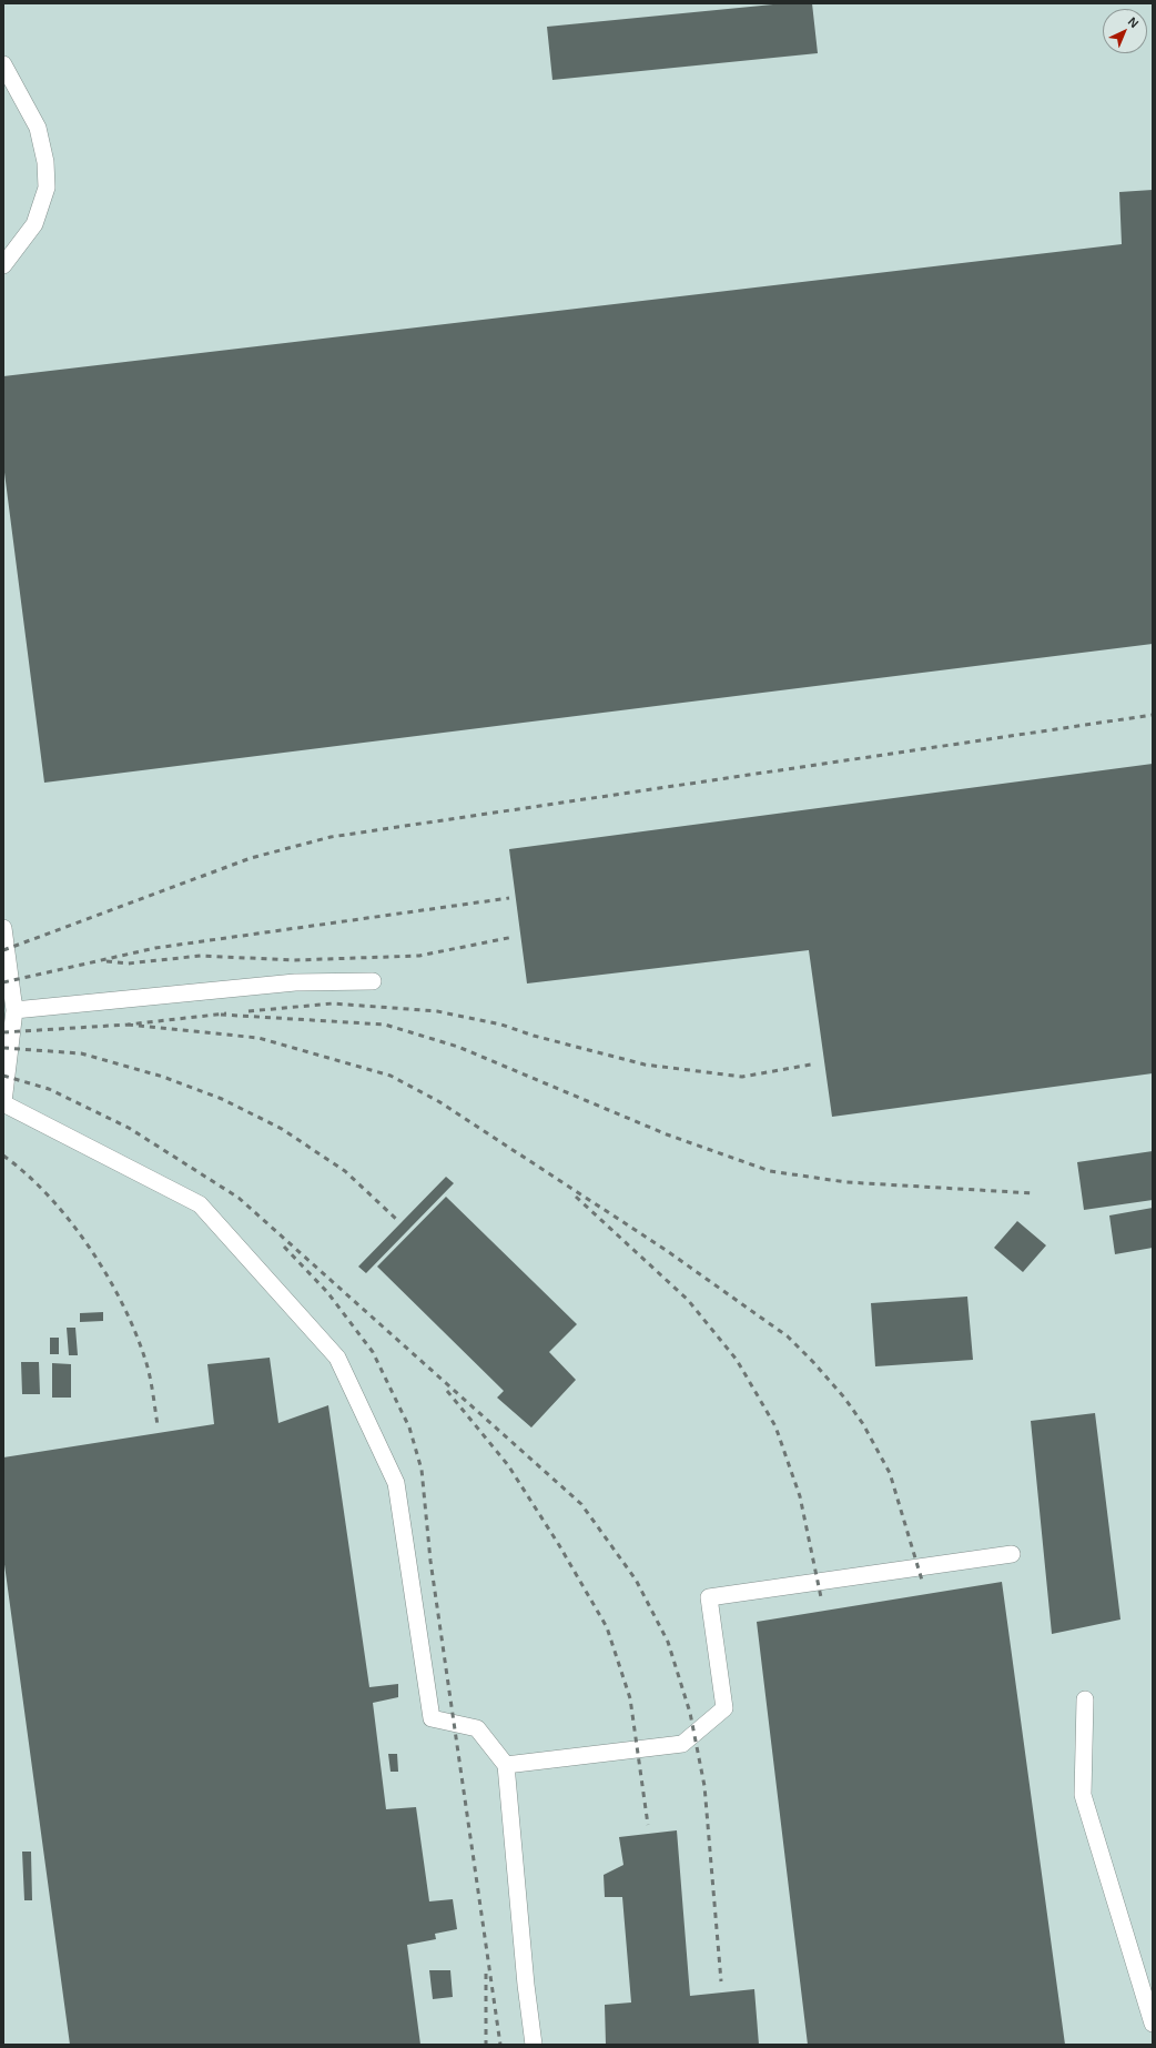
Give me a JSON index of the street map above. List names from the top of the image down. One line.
{"north":"top right"}
